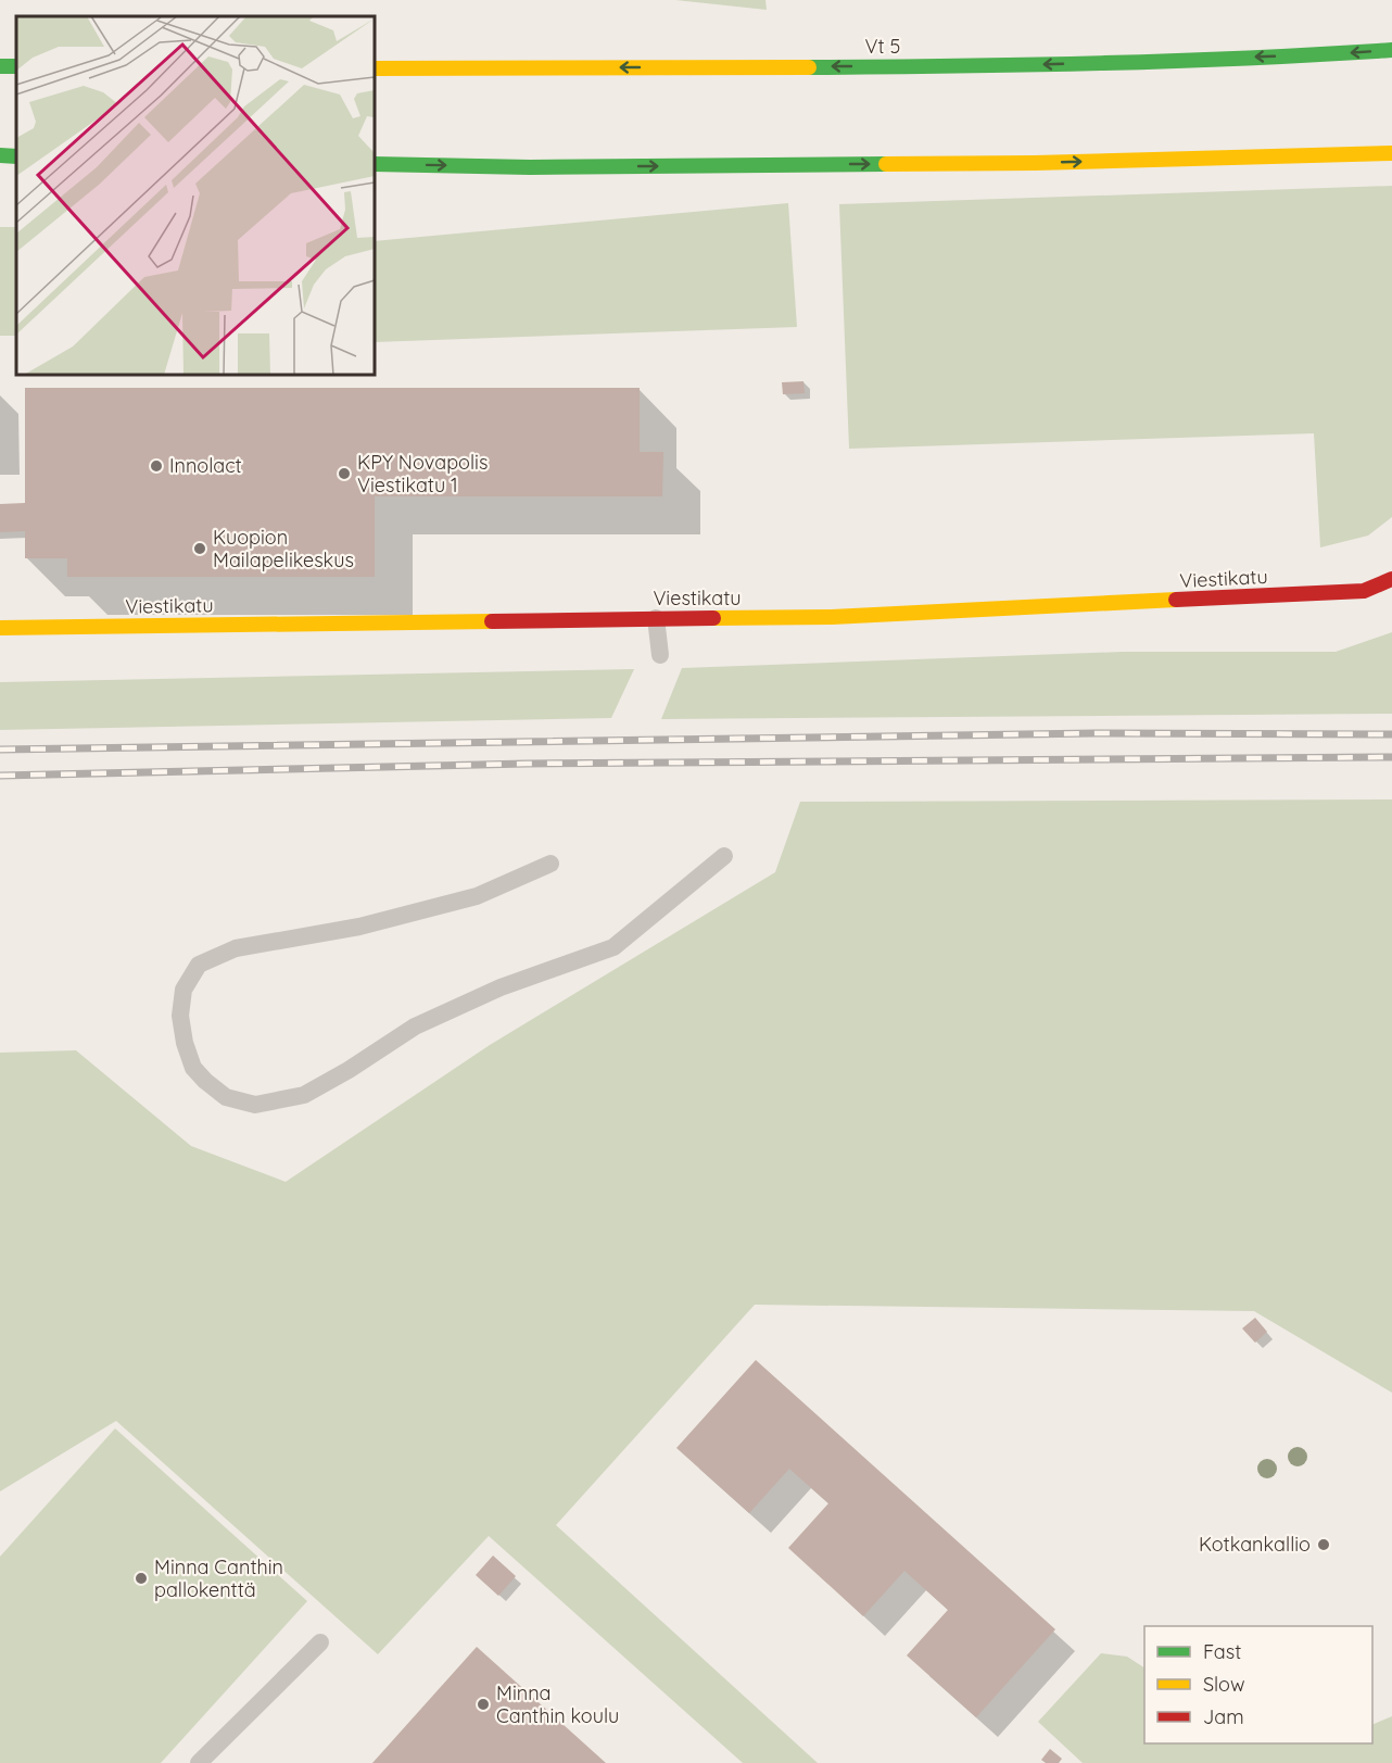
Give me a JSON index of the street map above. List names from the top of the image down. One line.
{"streets":{"main road":["Vt 5","Viestikatu"]},"places":["Innolact","KPY Novapolis Viestikatu 1","Kuopion Mailapelikeskus","Kotkankallio","Minna Canthin pallokenttä","Minna Canthin koulu"],"legend":["Fast","Slow","Jam"]}
